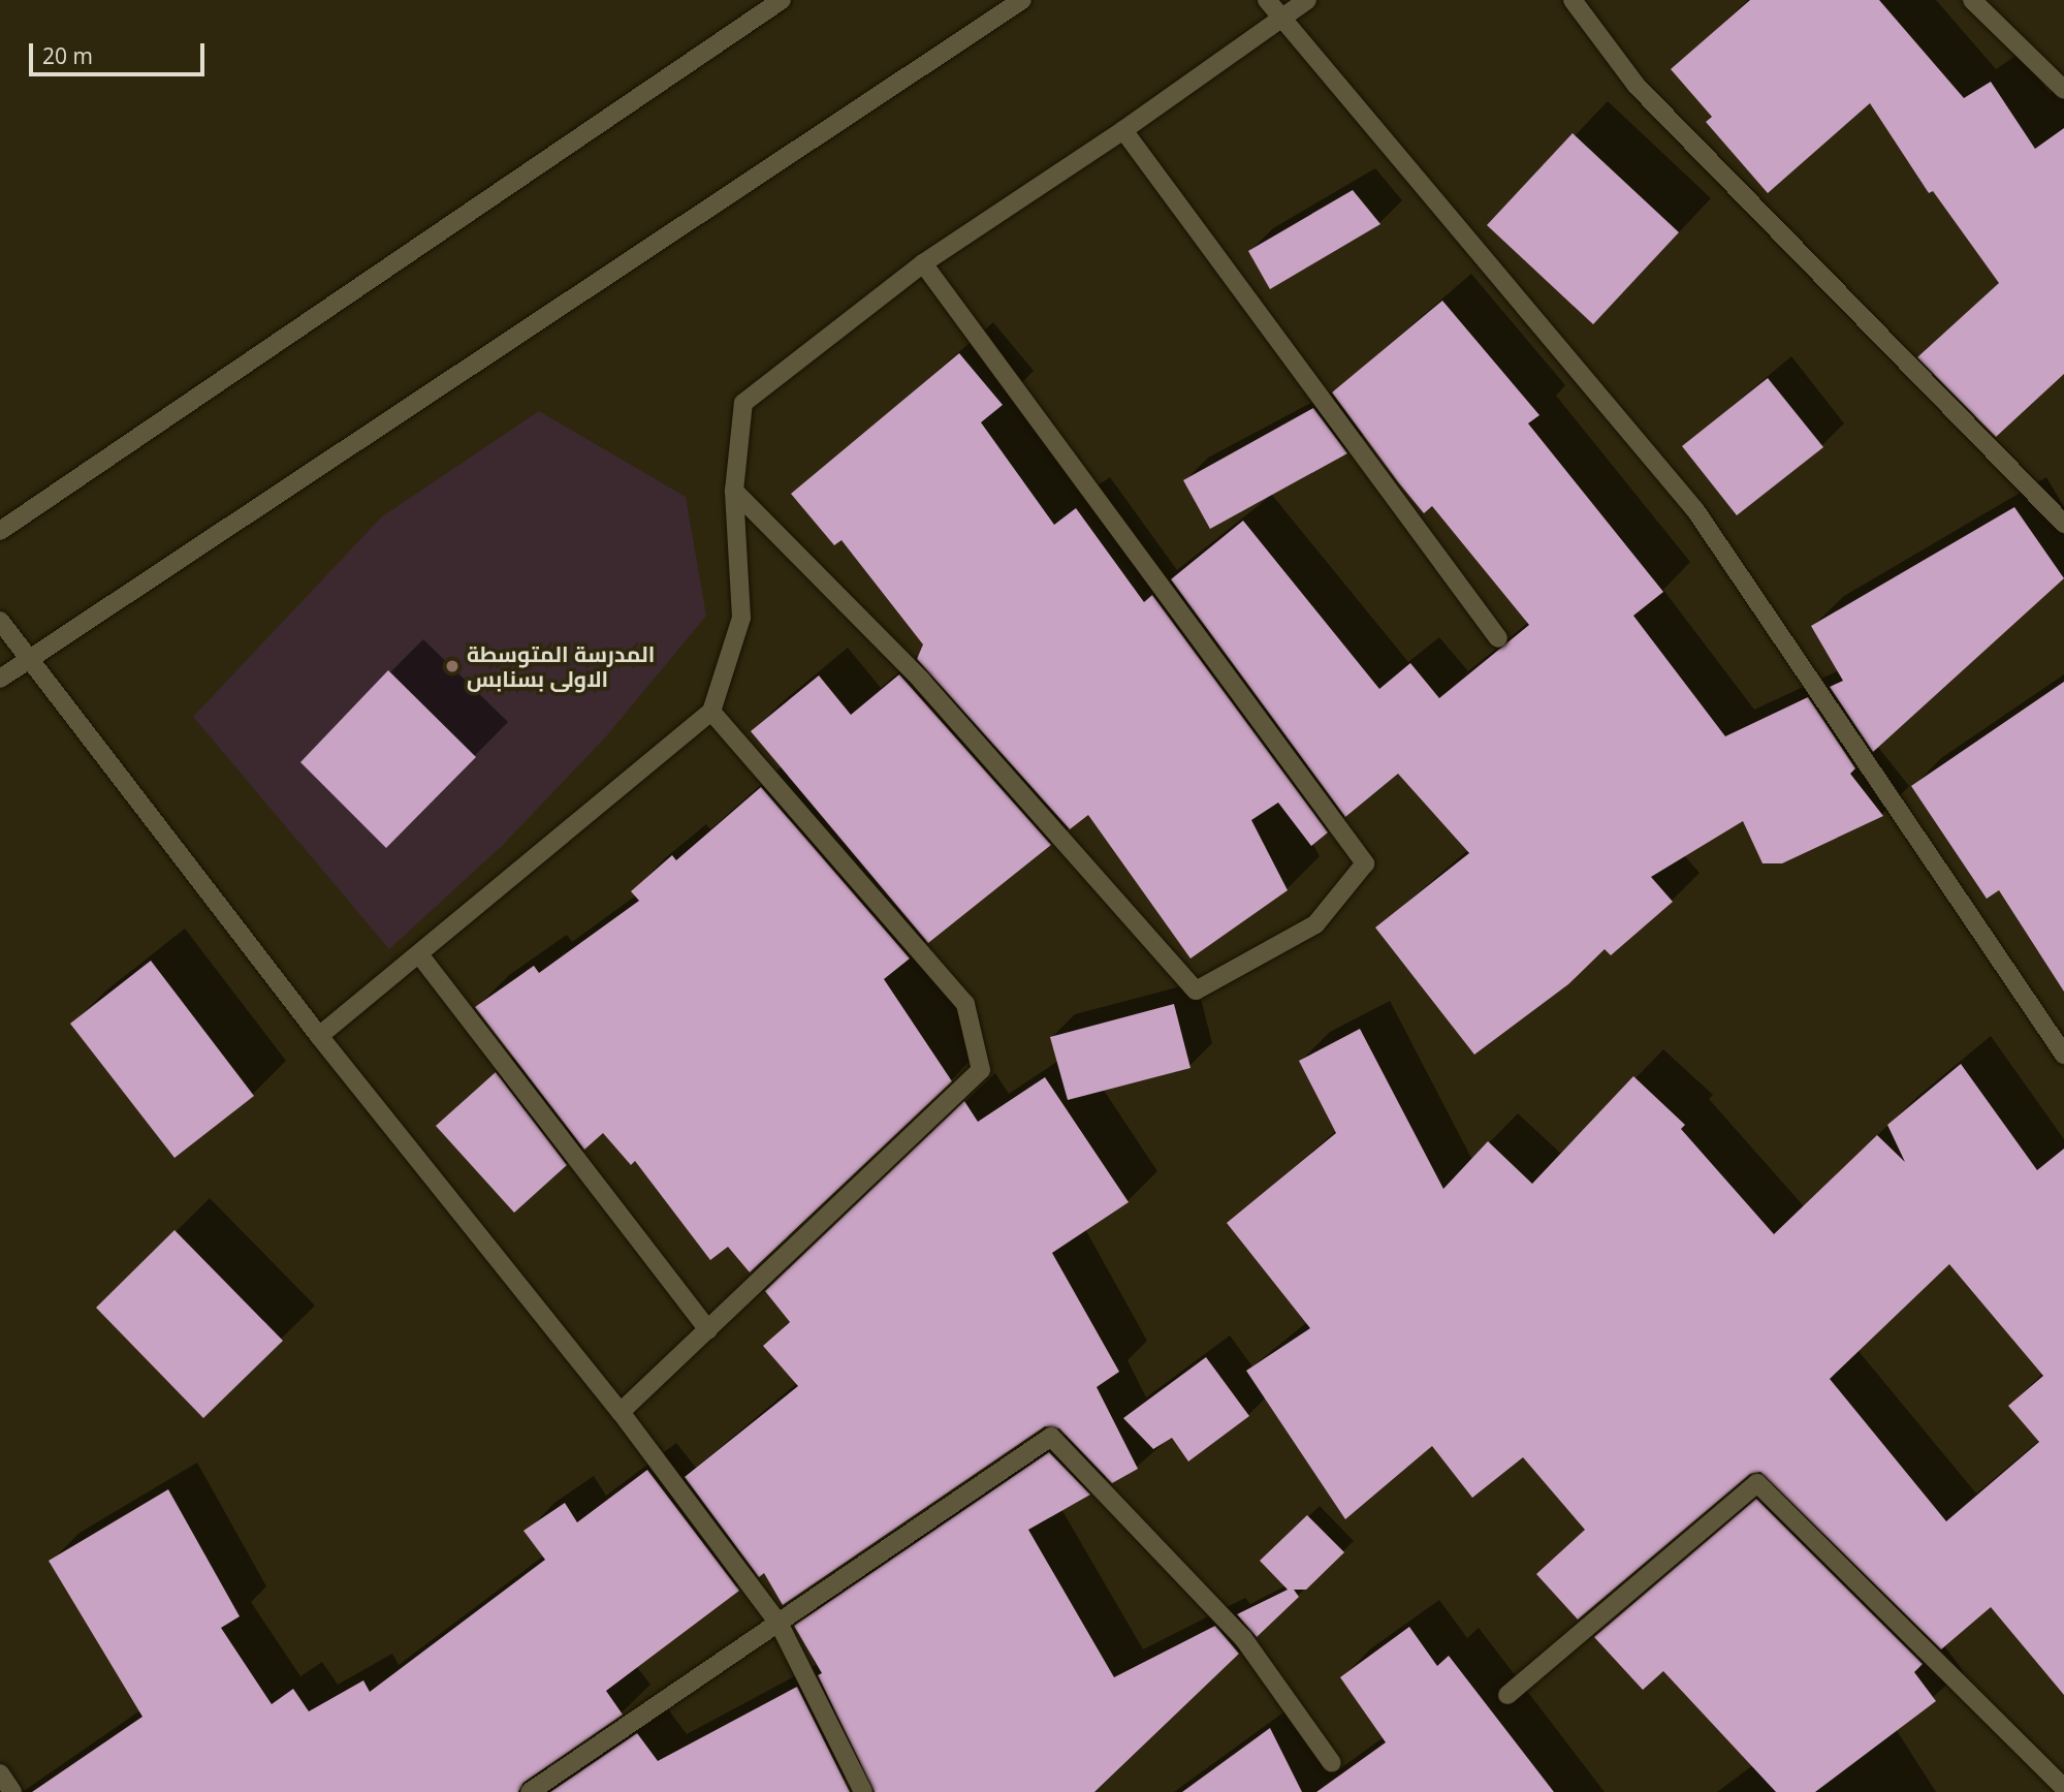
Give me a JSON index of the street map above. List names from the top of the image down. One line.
{"places":["المدرسة المتوسطة الاولى بسنابس"],"scale_bar":"20 m"}
